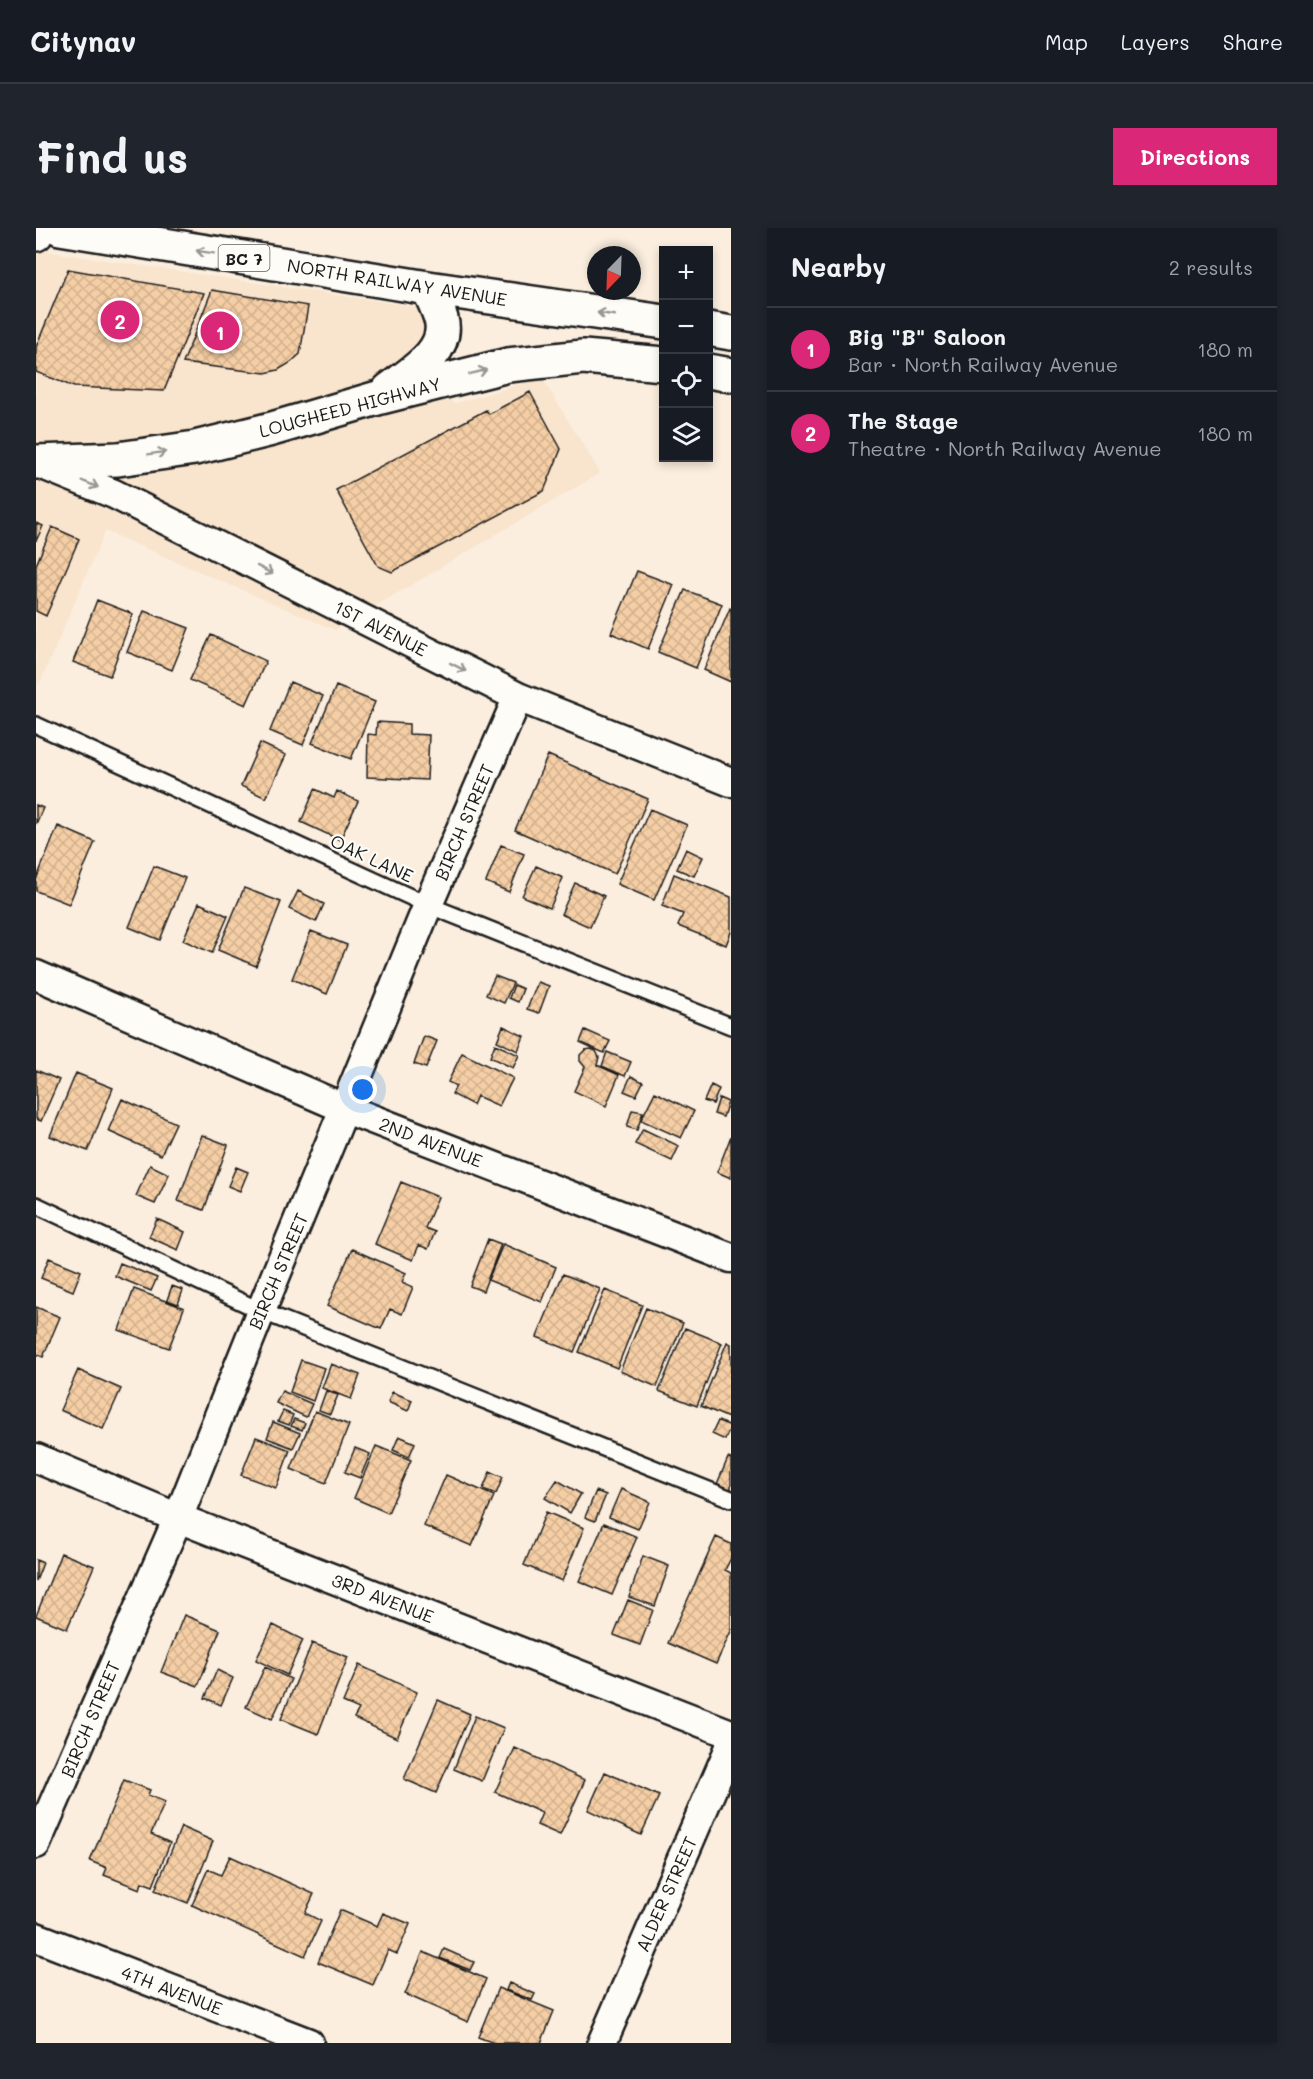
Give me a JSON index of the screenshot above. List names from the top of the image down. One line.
{"streets":{"main road":["BC 7","NORTH RAILWAY AVENUE","LOUGHEED HIGHWAY"],"street":["1ST AVENUE","BIRCH STREET","2ND AVENUE","3RD AVENUE","ALDER STREET","4TH AVENUE"],"lane":["OAK LANE"]},"crossings":[["LOUGHEED HIGHWAY","1ST AVENUE"],["1ST AVENUE","BIRCH STREET"],["BIRCH STREET","OAK LANE"],["BIRCH STREET","2ND AVENUE"],["BIRCH STREET","3RD AVENUE"]],"one_way":["NORTH RAILWAY AVENUE","LOUGHEED HIGHWAY","1ST AVENUE"],"north":"bottom left","page":{"header":"Citynav","nav":["Map","Layers","Share"],"buttons":"Directions","title":"Find us","heading":["Nearby","2 results"],"map_buttons":["+","−"],"pins":["2","1"],"list":[{"mark":"1","name":"Big \"B\" Saloon","note":"Bar · North Railway Avenue","value":"180 m"},{"mark":"2","name":"The Stage","note":"Theatre · North Railway Avenue","value":"180 m"}]}}
